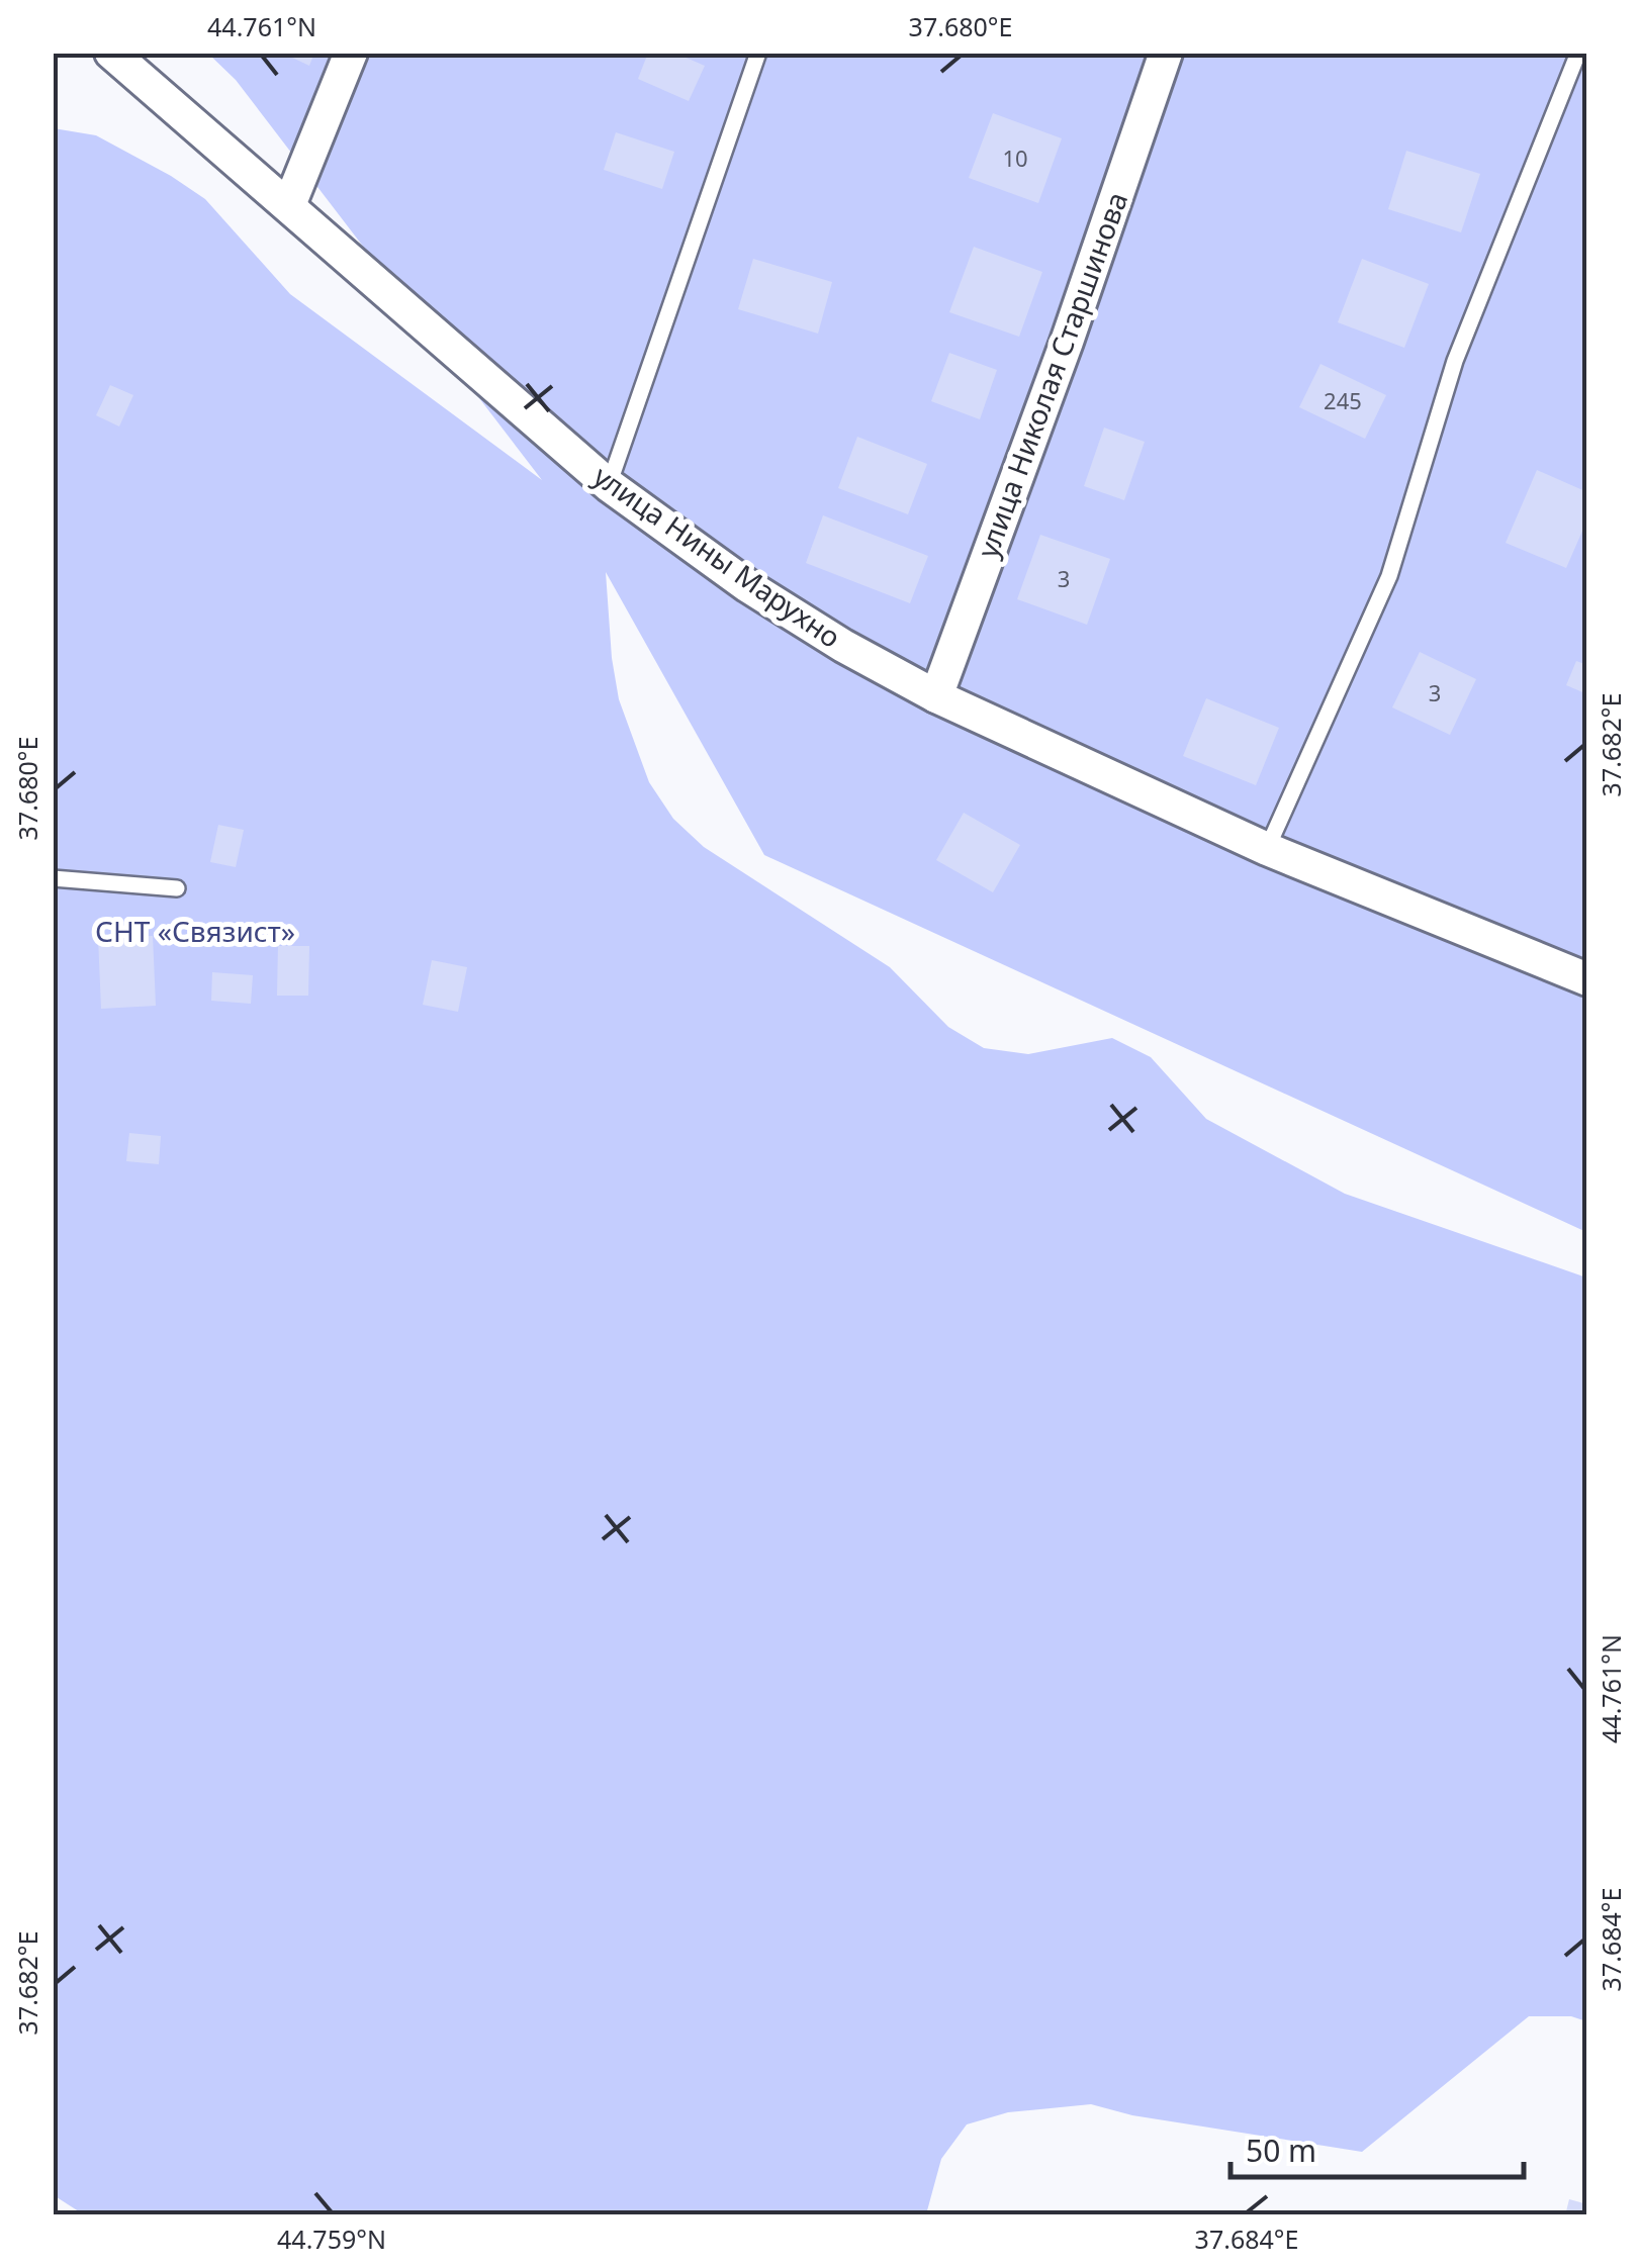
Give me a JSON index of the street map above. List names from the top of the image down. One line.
{"streets":{"street":["улица Николая Старшинова","улица Нины Марухно"]},"crossings":[["улица Николая Старшинова","улица Нины Марухно"]],"parks":["СНТ «Связист»"],"house_numbers":["10","245","3","3"],"scale_bar":"50 m","coordinates":["44.761°N","37.680°E","37.682°E","37.684°E","44.759°N"]}
